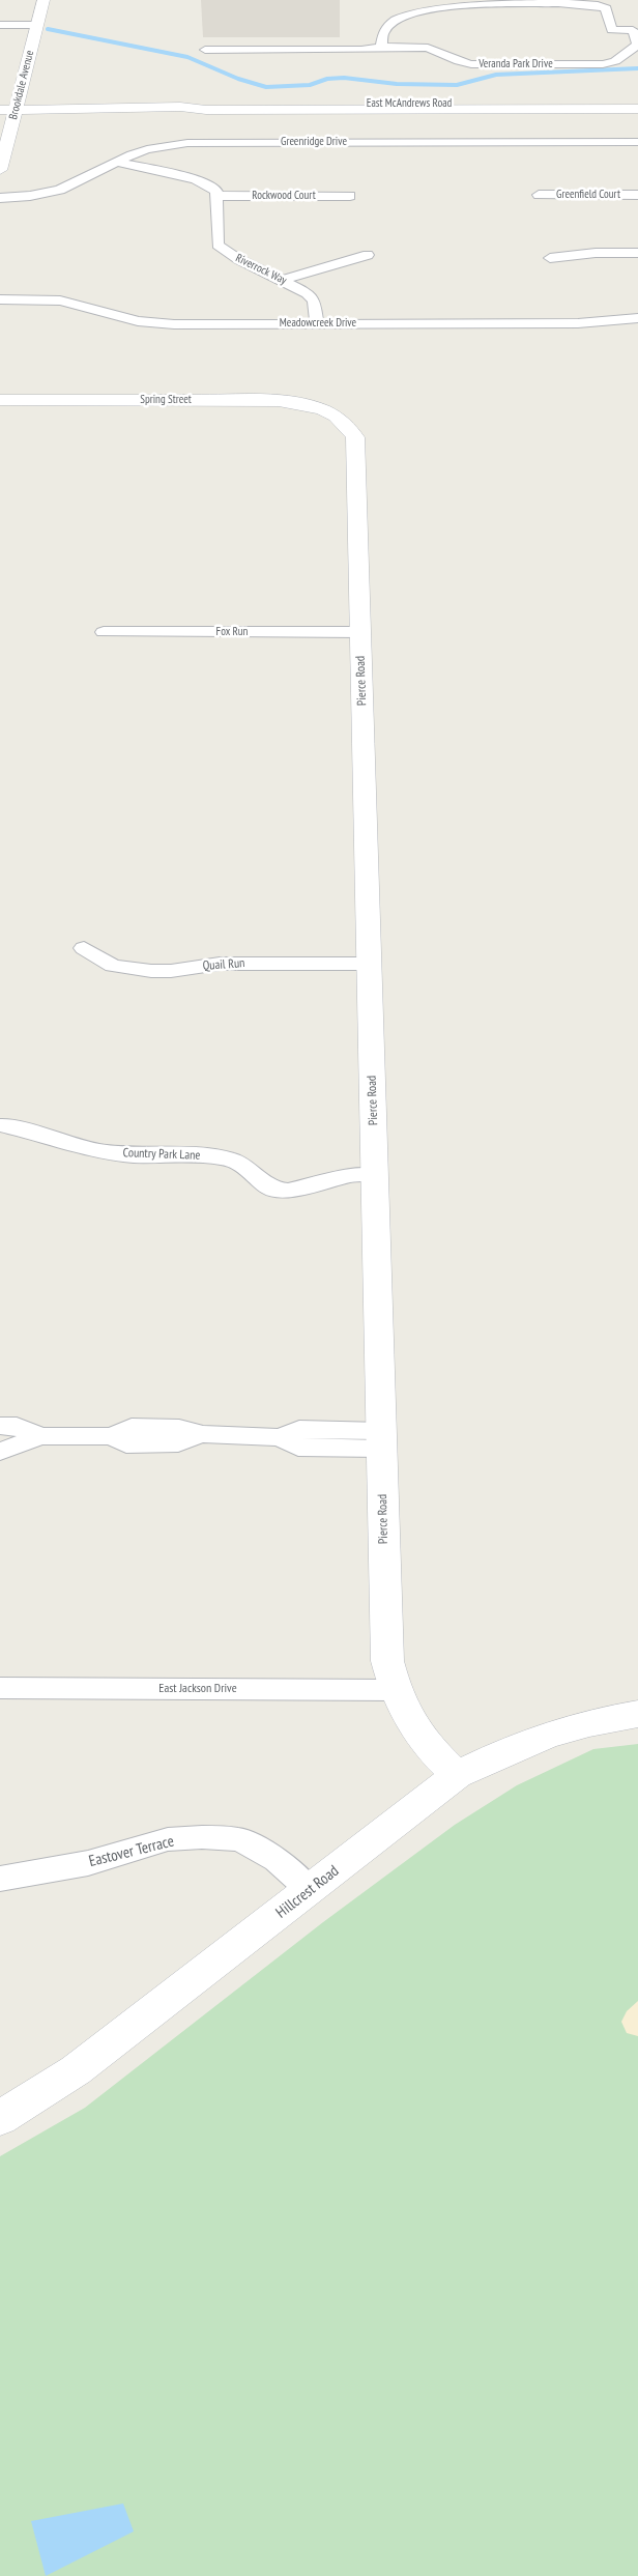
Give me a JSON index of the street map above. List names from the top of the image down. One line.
{"streets":{"street":["Veranda Park Drive","Brookdale Avenue","East McAndrews Road","Greenridge Drive","Greenfield Court","Rockwood Court","Riverrock Way","Meadowcreek Drive","Spring Street","Fox Run","Pierce Road","Quail Run","Country Park Lane","East Jackson Drive","Eastover Terrace","Hillcrest Road"]},"crossings":[["Brookdale Avenue","East McAndrews Road"],["Rockwood Court","Riverrock Way"],["Riverrock Way","Meadowcreek Drive"],["Spring Street","Pierce Road"],["Fox Run","Pierce Road"],["Pierce Road","Quail Run"],["Pierce Road","Country Park Lane"],["Pierce Road","East Jackson Drive"],["Pierce Road","Hillcrest Road"],["Eastover Terrace","Hillcrest Road"]]}
